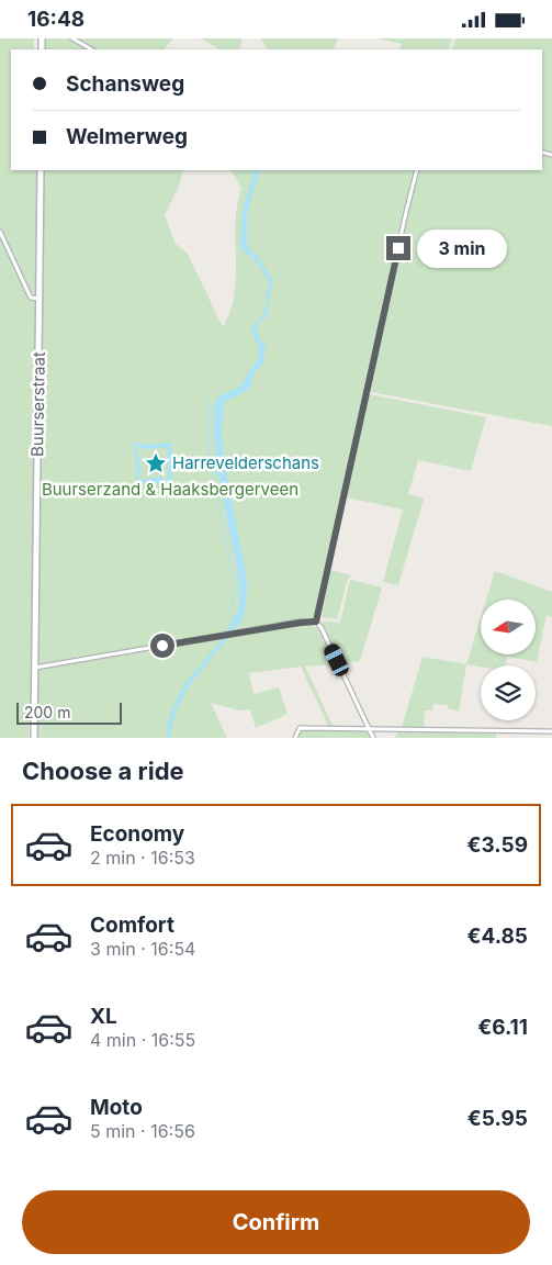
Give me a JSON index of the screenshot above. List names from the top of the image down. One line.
{"streets":{"main road":["Buurserstraat"]},"parks":["Buurserzand & Haaksbergerveen"],"places":{"place":["Harrevelderschans"]},"scale_bar":"200 m","north":"left","page":{"status":"16:48","banner":["Schansweg","Welmerweg"],"bubble":"3 min","scale":"200 m","heading":"Choose a ride","list":[{"name":"Economy","note":"2 min · 16:53","value":"€3.59"},{"name":"Comfort","note":"3 min · 16:54","value":"€4.85"},{"name":"XL","note":"4 min · 16:55","value":"€6.11"},{"name":"Moto","note":"5 min · 16:56","value":"€5.95"}],"buttons":"Confirm"}}
